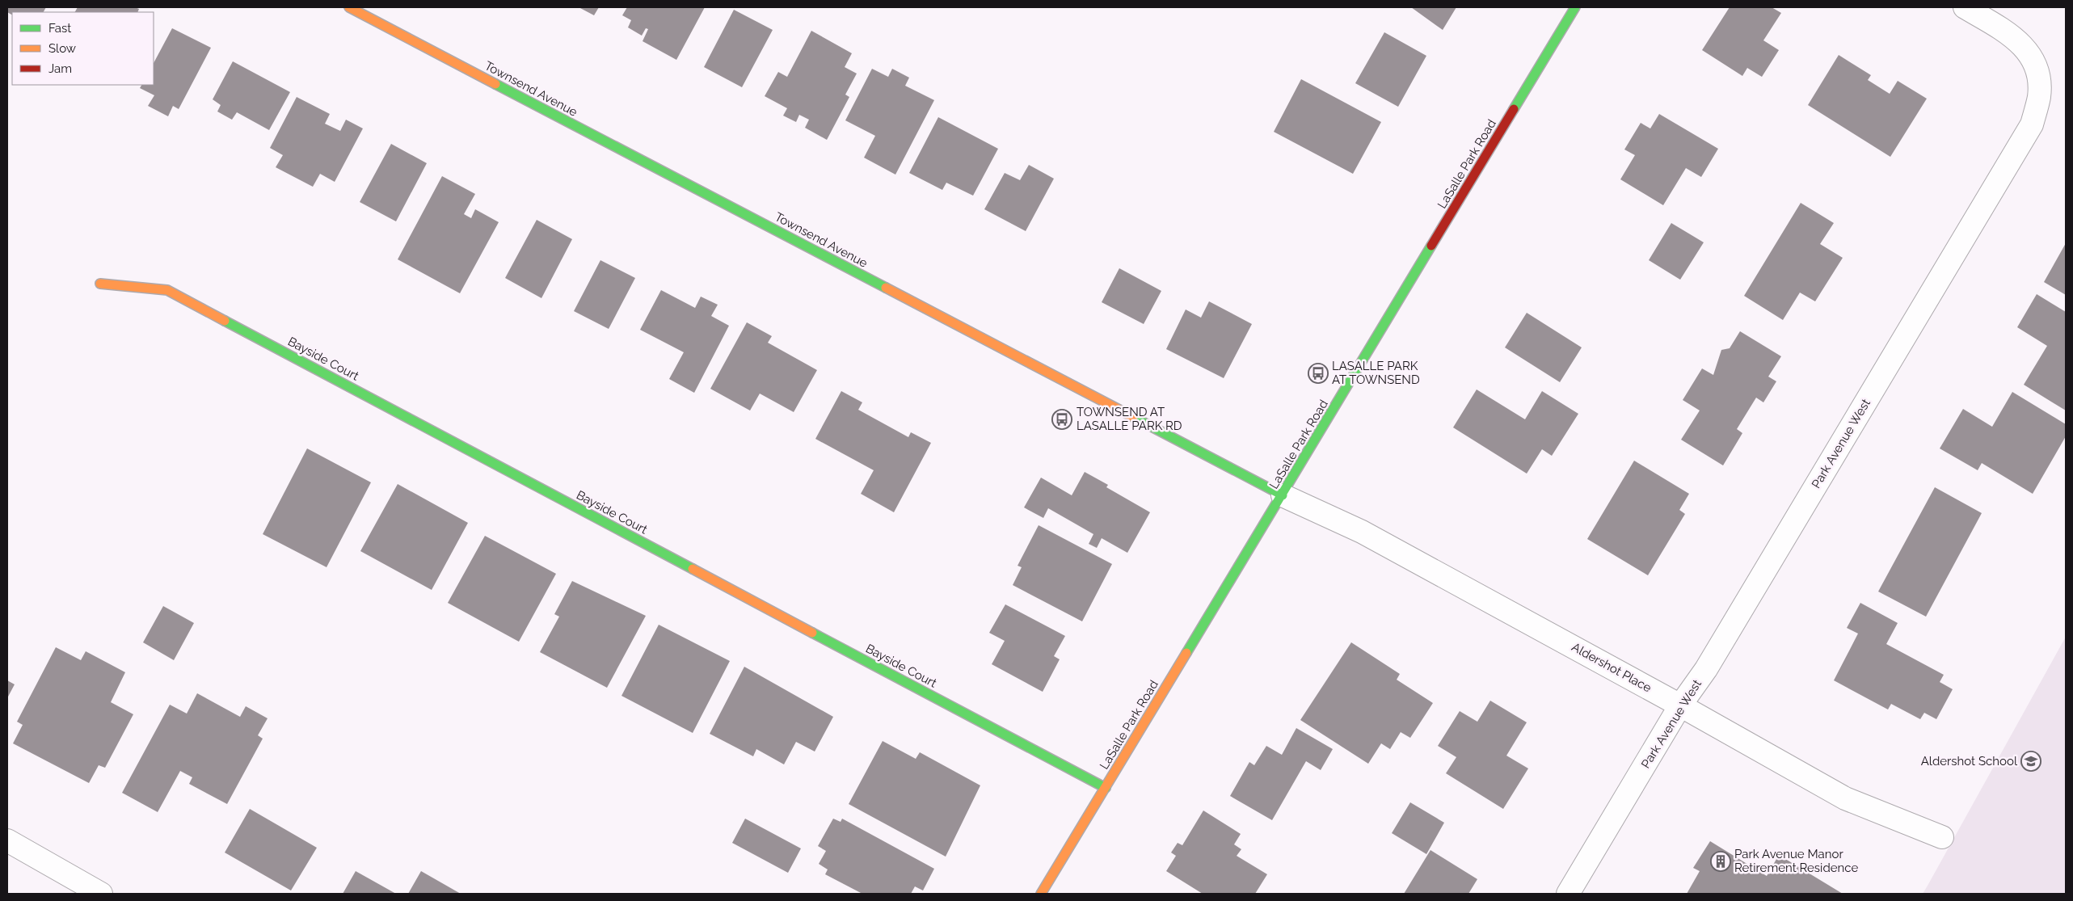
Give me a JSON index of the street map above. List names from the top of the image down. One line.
{"streets":{"street":["Townsend Avenue","LaSalle Park Road","Bayside Court","Park Avenue West","Aldershot Place"]},"crossings":[["Townsend Avenue","LaSalle Park Road"],["Townsend Avenue","Aldershot Place"],["LaSalle Park Road","Bayside Court"],["LaSalle Park Road","Aldershot Place"],["Park Avenue West","Aldershot Place"]],"places":{"bus stop":["LASALLE PARK AT TOWNSEND","TOWNSEND AT LASALLE PARK RD"],"school or university":["Aldershot School"],"building":["Park Avenue Manor Retirement Residence"]},"legend":["Fast","Slow","Jam"]}
